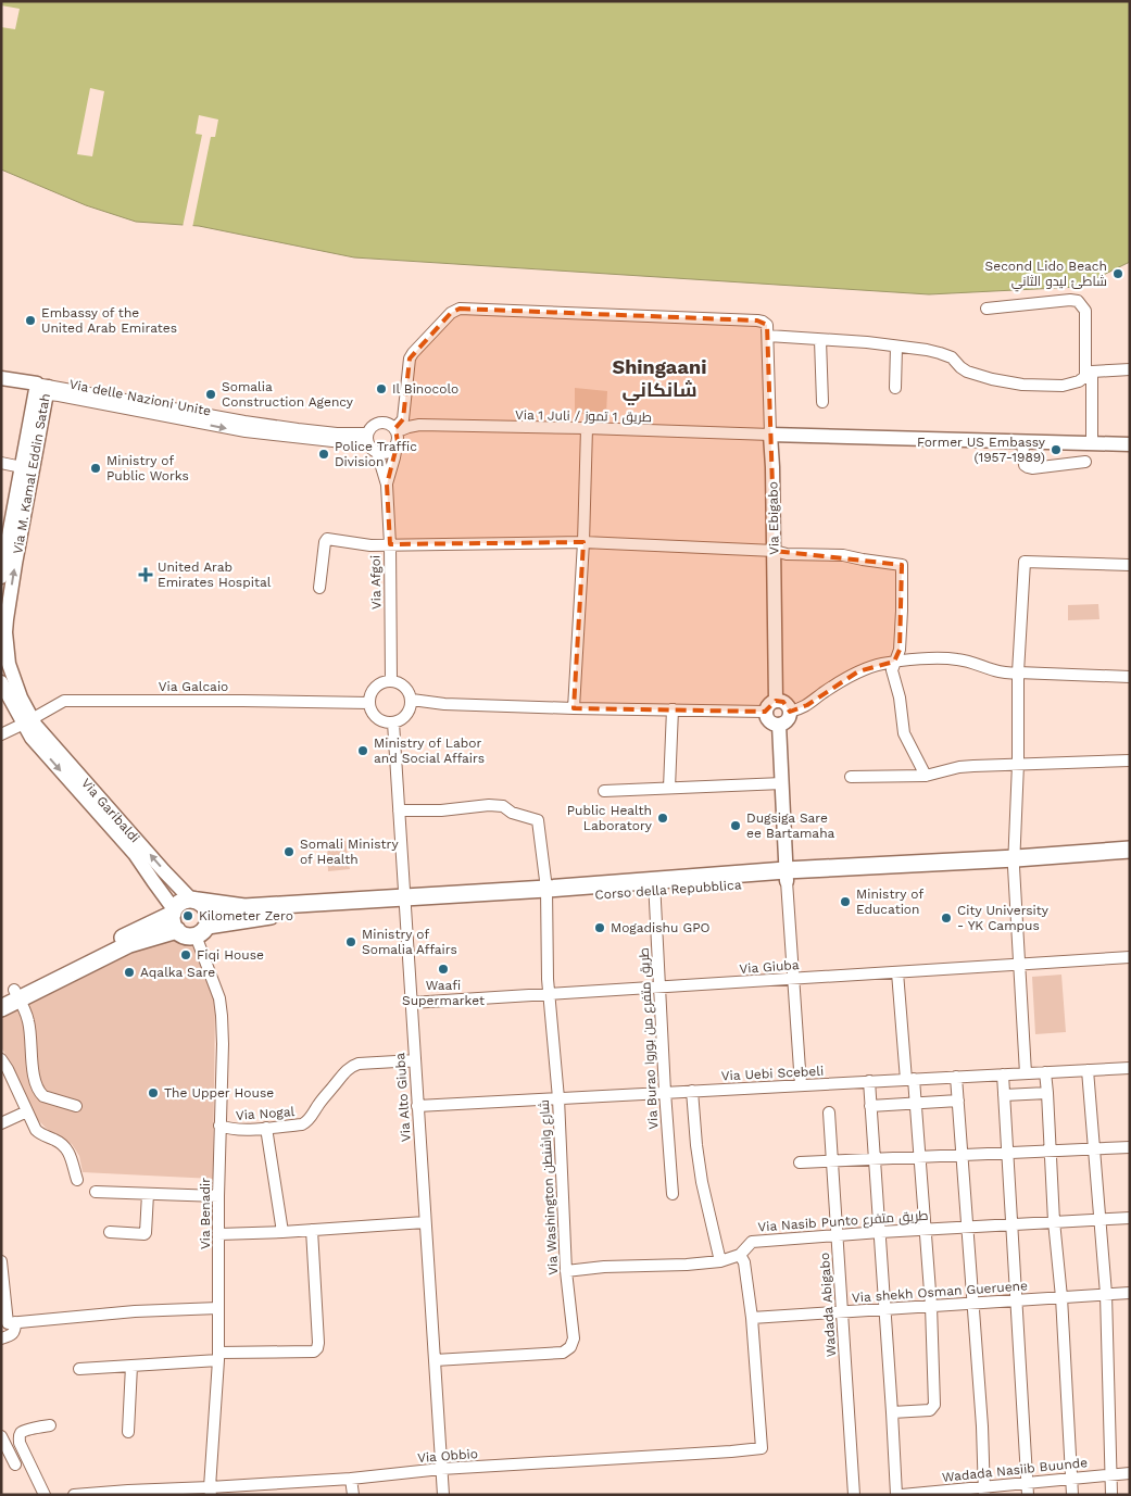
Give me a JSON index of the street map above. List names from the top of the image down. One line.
{"streets":{"main road":["Via M. Kamal Eddin Satah","Via Ebigabo","Via Garibaldi"],"street":["Via delle Nazioni Unite","Via 1 Juli / طريق 1 تموز","Via Afgoi","Via Galcaio","Via Giuba","Via Burao طريق متفرع من بوروا","Via Uebi Scebeli","Via Alto Giuba","Via Nogal","Via Washington شارع واشنطن","Via Benadir","Via Nasib Punto طريق متفرع","Via shekh Osman Gueruene","Wadada Abigabo","Via Obbio","Wadada Nasiib Buunde"]},"crossings":[["Via delle Nazioni Unite","Via 1 Juli / طريق 1 تموز"],["Via delle Nazioni Unite","Via M. Kamal Eddin Satah"],["Via 1 Juli / طريق 1 تموز","Via Ebigabo"],["Via M. Kamal Eddin Satah","Via Galcaio"],["Via M. Kamal Eddin Satah","Via Garibaldi"],["Via Afgoi","Via Galcaio"],["Via Afgoi","Via Alto Giuba"],["Via Galcaio","Via Garibaldi"],["Via Galcaio","Via Alto Giuba"],["Via Garibaldi","Via Benadir"],["Via Giuba","Via Burao طريق متفرع من بوروا"],["Via Giuba","Via Alto Giuba"],["Via Giuba","Via Washington شارع واشنطن"],["Via Burao طريق متفرع من بوروا","Via Uebi Scebeli"],["Via Uebi Scebeli","Via Alto Giuba"],["Via Uebi Scebeli","Via Washington شارع واشنطن"],["Via Alto Giuba","Via Nogal"],["Via Alto Giuba","Via Washington شارع واشنطن"],["Via Alto Giuba","Via Obbio"],["Via Nogal","Via Benadir"],["Via Washington شارع واشنطن","Via Nasib Punto طريق متفرع"],["Via Benadir","Via Obbio"],["Via Nasib Punto طريق متفرع","Wadada Abigabo"],["Via shekh Osman Gueruene","Wadada Abigabo"],["Via shekh Osman Gueruene","Via Obbio"]],"districts":["Shingaani شانكاني"],"places":{"other":["Second Lido Beach شاطئ ليدو الثاني","Embassy of the United Arab Emirates","Il Binocolo","Somalia Construction Agency","Former US Embassy (1957-1989)","Police Traffic Division","Ministry of Public Works","Ministry of Labor and Social Affairs","Public Health Laboratory","Dugsiga Sare ee Bartamaha","Somali Ministry of Health","Ministry of Education","Kilometer Zero","City University - YK Campus","Mogadishu GPO","Ministry of Somalia Affairs","Fiqi House","Waafi Supermarket","Aqalka Sare","The Upper House"],"health":["United Arab Emirates Hospital"]}}
